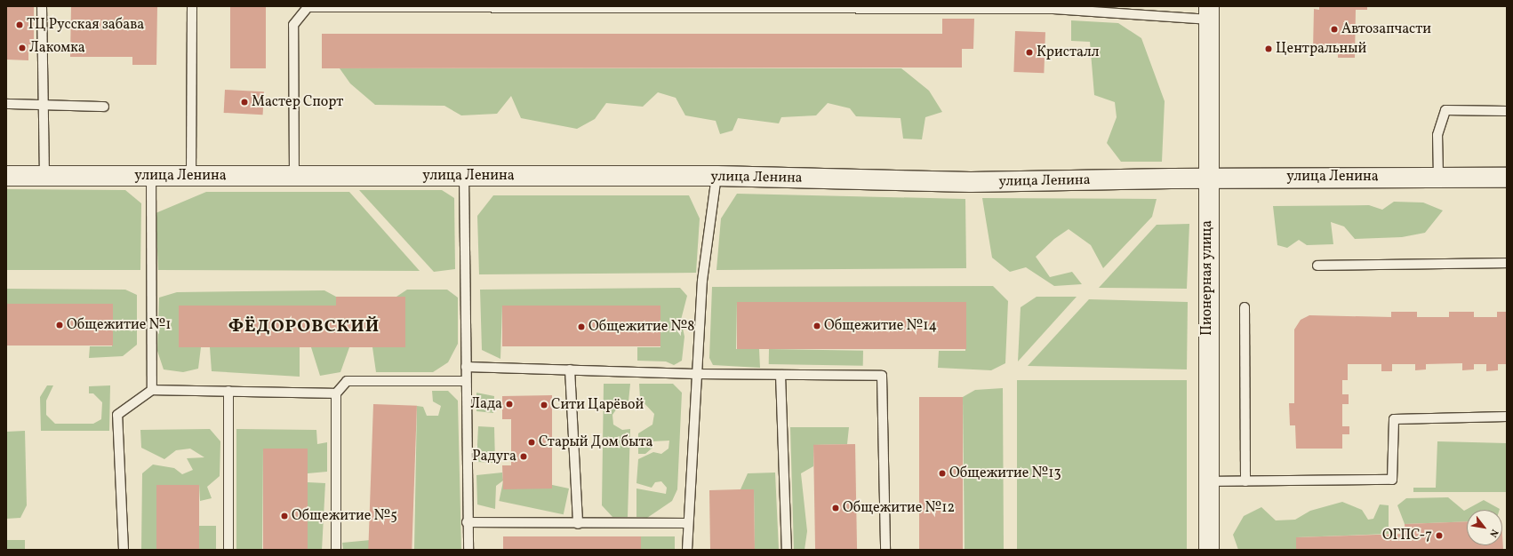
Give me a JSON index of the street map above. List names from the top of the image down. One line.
{"streets":{"street":["улица Ленина","Пионерная улица"]},"crossings":[["улица Ленина","Пионерная улица"]],"districts":["ФЁДОРОВСКИЙ"],"places":["ТЦ Русская забава","Автозапчасти","Лакомка","Центральный","Кристалл","Мастер Спорт","Общежитие №1","Общежитие №14","Общежитие №8","Лада","Сити Царёвой","Старый Дом быта","Радуга","Общежитие №13","Общежитие №12","Общежитие №5","ОГПС-7"],"north":"bottom right"}
